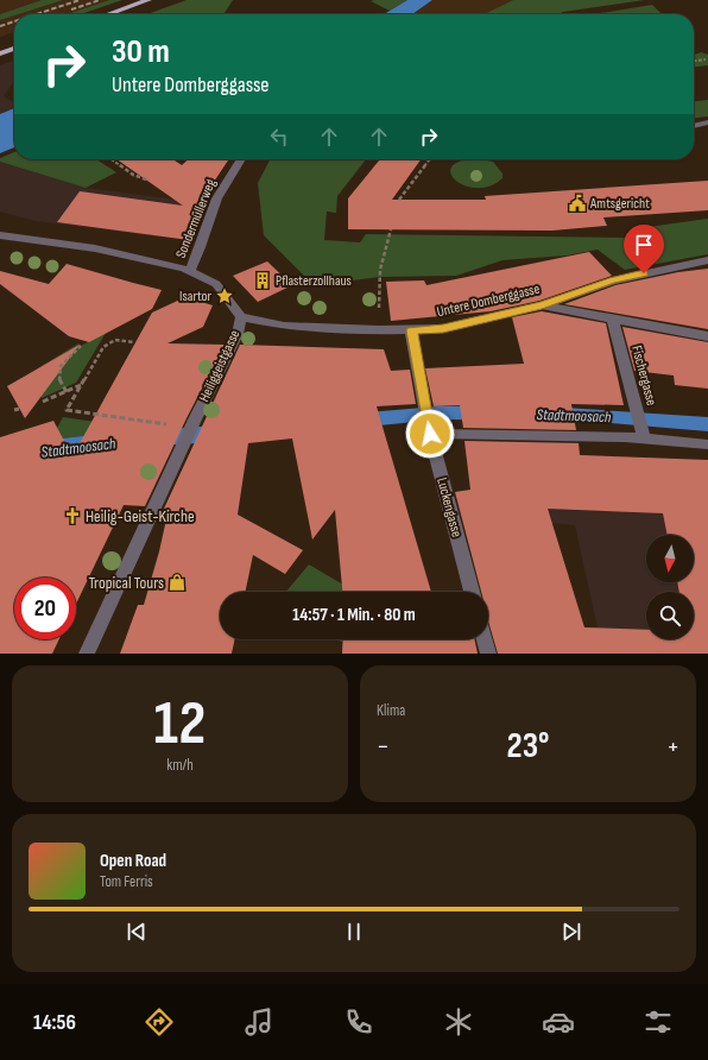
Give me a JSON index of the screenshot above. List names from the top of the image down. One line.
{"streets":{"street":["Sondermüllerweg","Untere Domberggasse","Heiliggeistgasse","Fischergasse","Luckengasse"]},"crossings":[["Sondermüllerweg","Heiliggeistgasse"],["Untere Domberggasse","Heiliggeistgasse"],["Untere Domberggasse","Fischergasse"],["Untere Domberggasse","Luckengasse"]],"water":["Stadtmoosach"],"places":{"public building":["Amtsgericht"],"building":["Pflasterzollhaus"],"place":["Isartor"],"church":["Heilig-Geist-Kirche"],"shop":["Tropical Tours"]},"north":"bottom","page":{"turn":["30 m","Untere Domberggasse"],"limit":"20","trip":"14:57 · 1 Min. · 80 m","tile":[["12","km/h"],"Klima"],"heat":["−","23°","+"],"song":["Open Road","Tom Ferris"],"tabs":"14:56"}}
